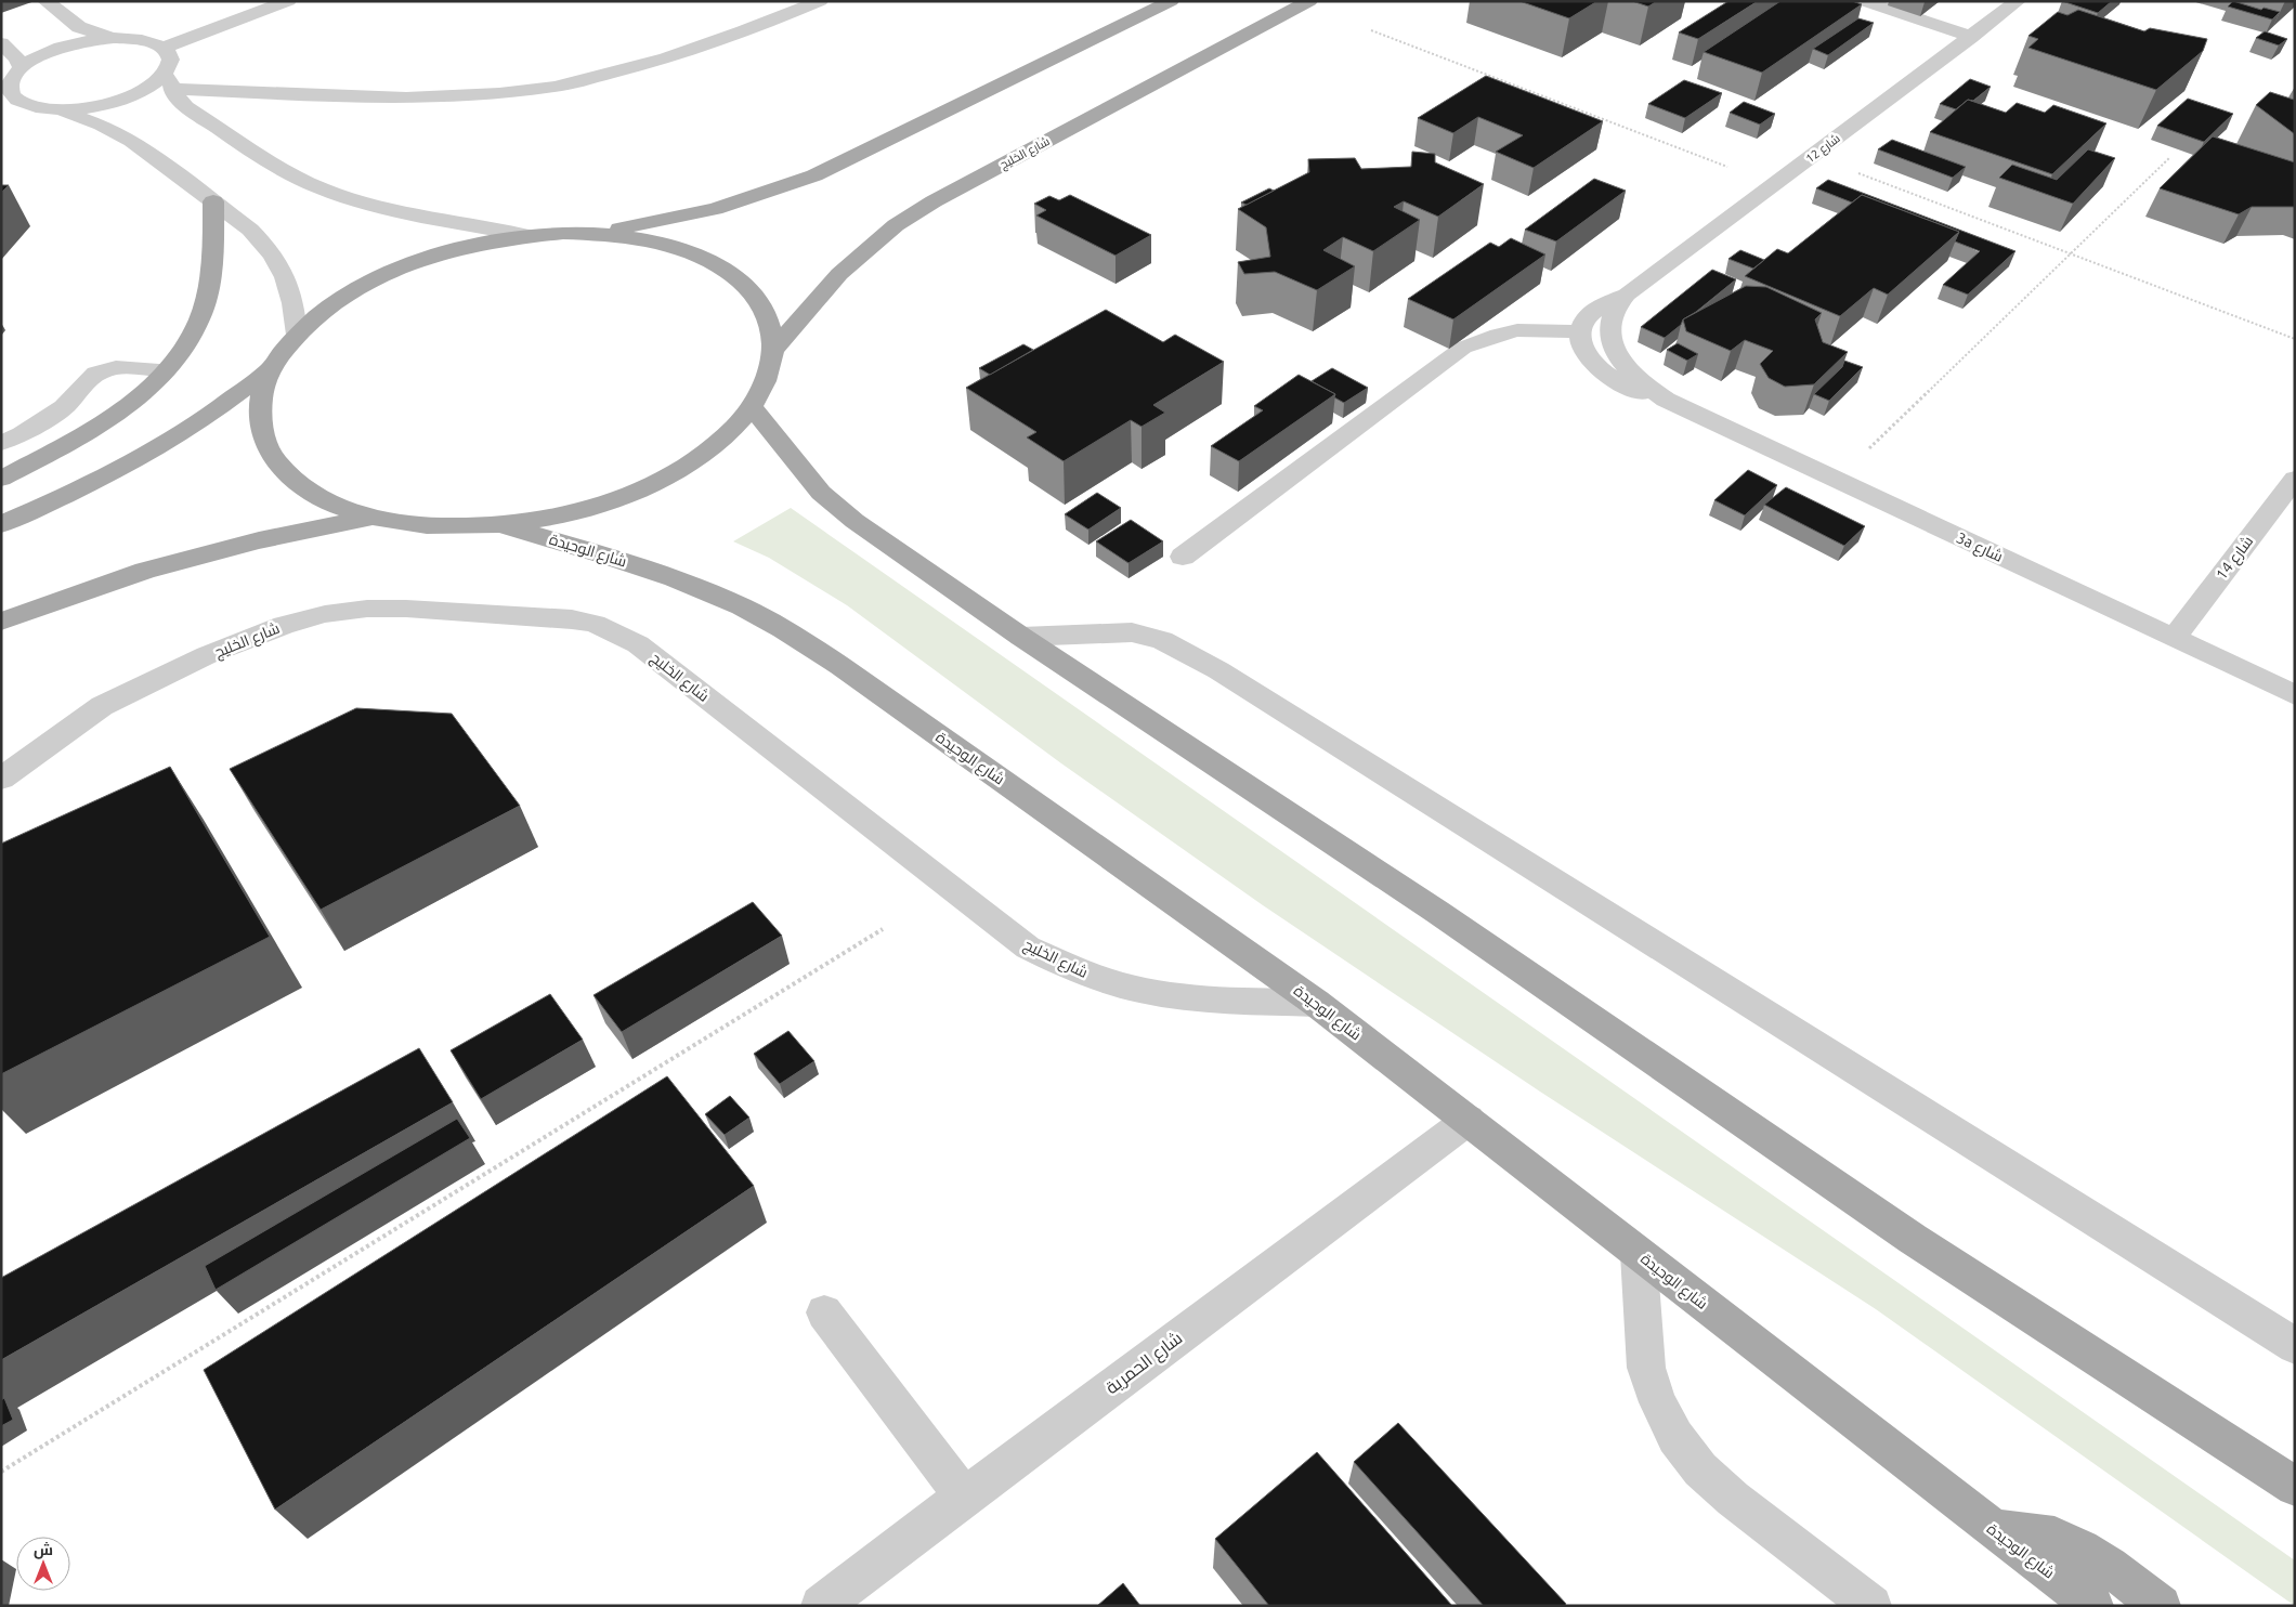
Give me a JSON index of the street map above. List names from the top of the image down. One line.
{"streets":{"main road":["شارع الخليج","شارع الوحيدة"],"street":["شارع 12","3a شارع","شارع 14","شارع الحمرية"]},"crossings":[["شارع 12","3a شارع"],["شارع الخليج","شارع الوحيدة"],["3a شارع","شارع 14"],["شارع الوحيدة","شارع الحمرية"]],"north":"top"}
